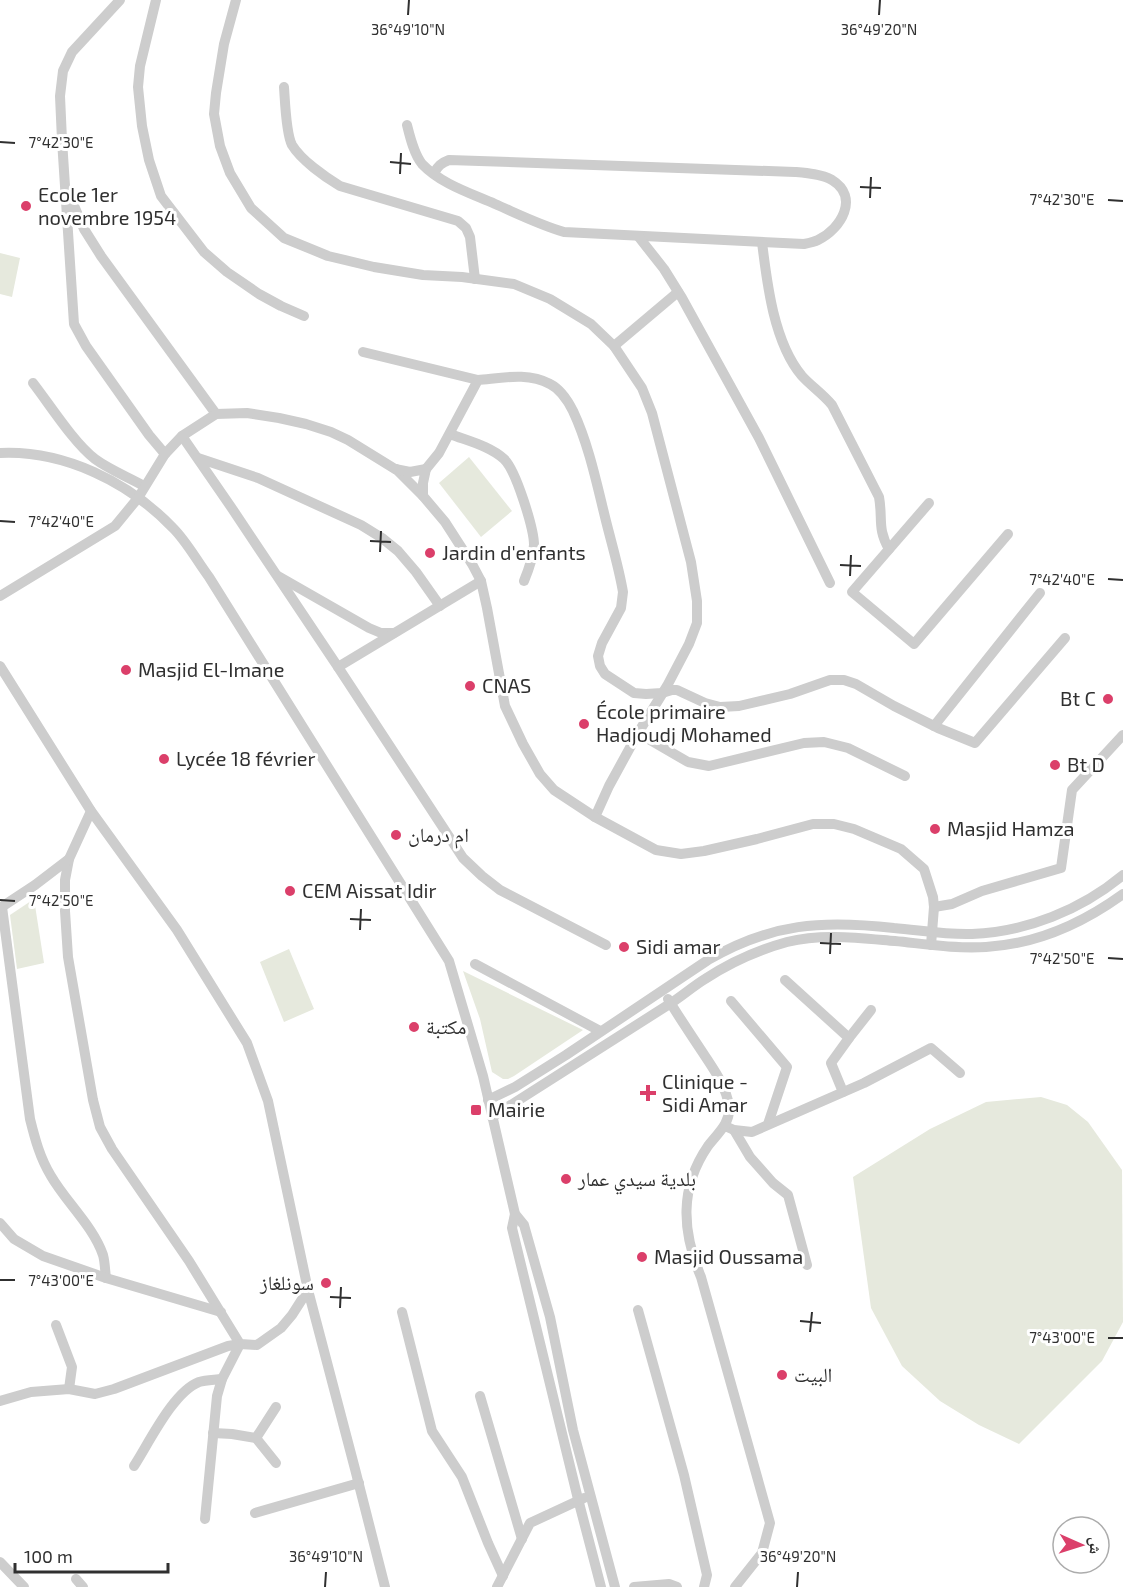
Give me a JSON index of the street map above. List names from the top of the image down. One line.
{"places":{"other":["Ecole 1er novembre 1954","Jardin d'enfants","Masjid El-Imane","CNAS","Bt C","École primaire Hadjoudj Mohamed","Lycée 18 février","Bt D","Masjid Hamza","ام درمان","CEM Aissat Idir","Sidi amar","مكتبة","بلدية سيدي عمار","Masjid Oussama","سونلغاز","البيت"],"health":["Clinique - Sidi Amar"],"transit":["Mairie"]},"scale_bar":"100 m","north":"right","coordinates":["36°49'10\"N","36°49'20\"N","7°42'30\"E","7°42'40\"E","7°42'50\"E","7°43'00\"E"]}
